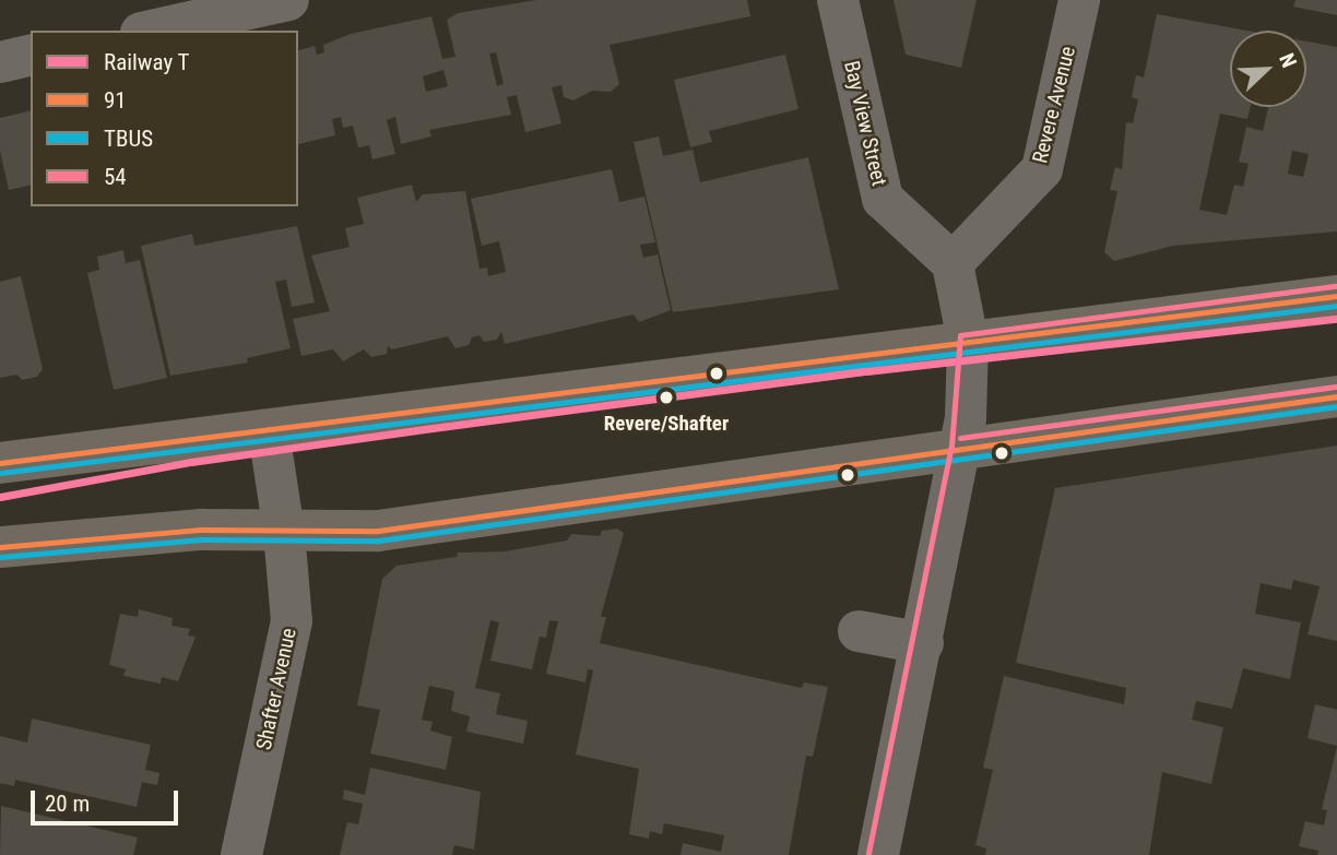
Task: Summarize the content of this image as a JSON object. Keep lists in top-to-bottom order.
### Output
{
  "streets": {
    "street": ["Revere Avenue", "Bay View Street", "Shafter Avenue"]
  },
  "crossings": [
    ["Revere Avenue", "Bay View Street"]
  ],
  "places": ["Revere/Shafter"],
  "lines": [
    "transit line 54",
    "transit line 91",
    "transit line TBUS",
    "rail line T"
  ],
  "legend": [
    "Railway T",
    "91",
    "TBUS",
    "54"
  ],
  "scale_bar": "20 m",
  "north": "top right"
}
